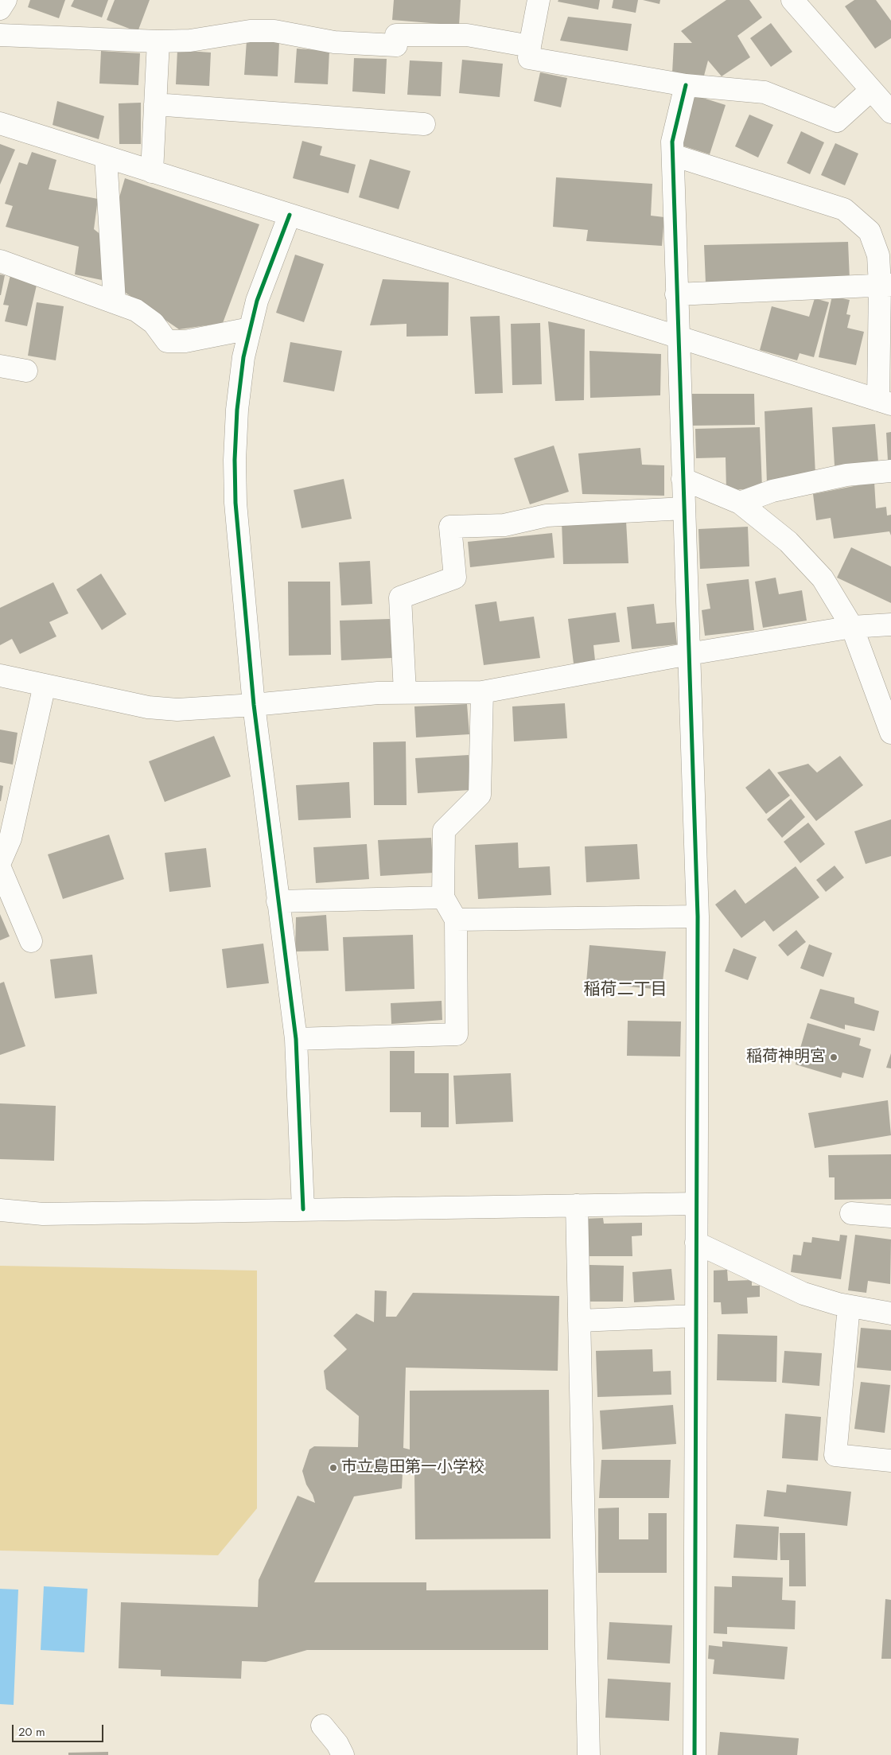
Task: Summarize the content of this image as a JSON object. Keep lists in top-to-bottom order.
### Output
{
  "districts": ["稲荷二丁目"],
  "places": ["稲荷神明宮", "市立島田第一小学校"],
  "scale_bar": "20 m"
}
